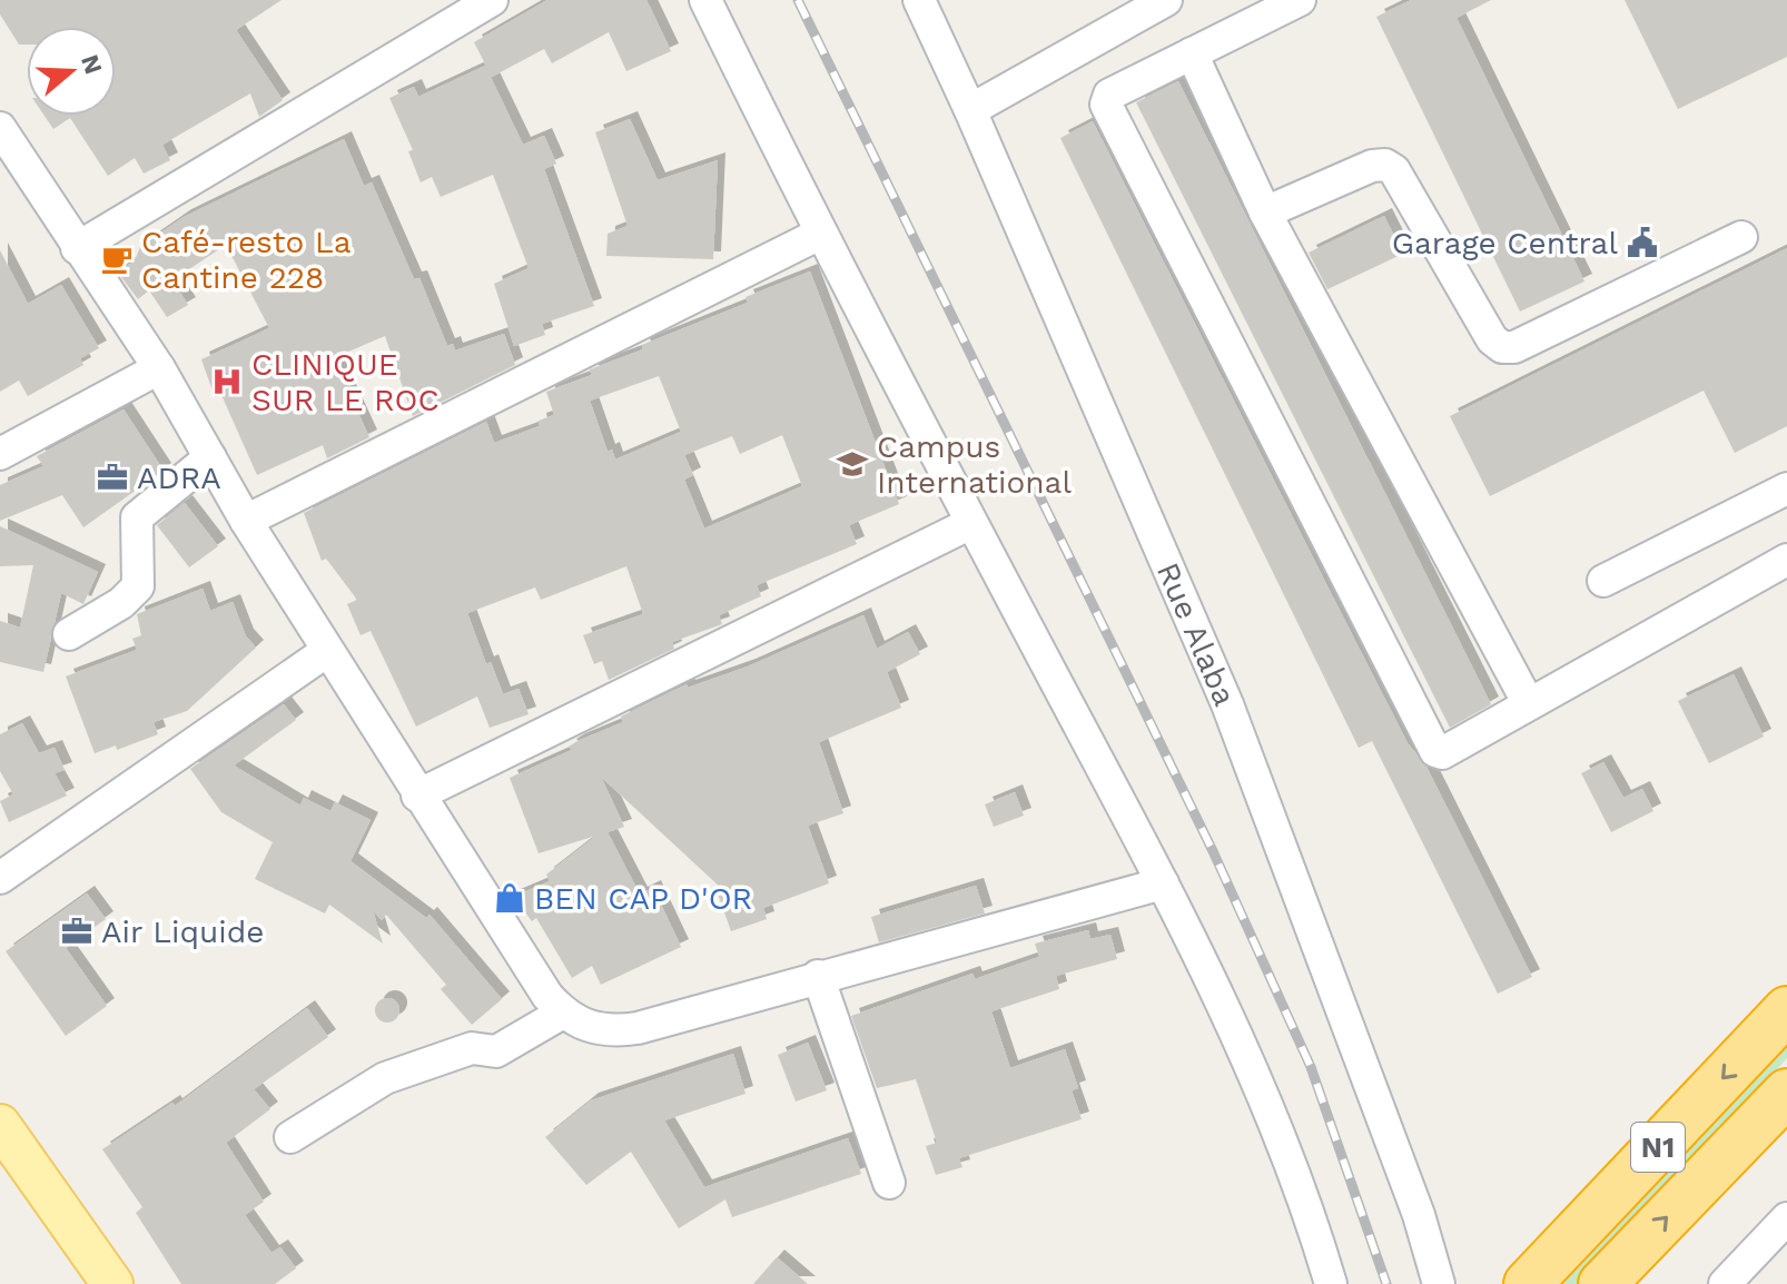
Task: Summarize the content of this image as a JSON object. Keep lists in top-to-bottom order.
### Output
{
  "streets": {
    "highway": ["N1"],
    "street": ["Rue Alaba"]
  },
  "places": {
    "public building": ["Garage Central"],
    "cafe": ["Café-resto La Cantine 228"],
    "hospital": ["CLINIQUE SUR LE ROC"],
    "school or university": ["Campus International"],
    "office": ["ADRA", "Air Liquide"],
    "shop": ["BEN CAP D'OR"]
  },
  "north": "right"
}
